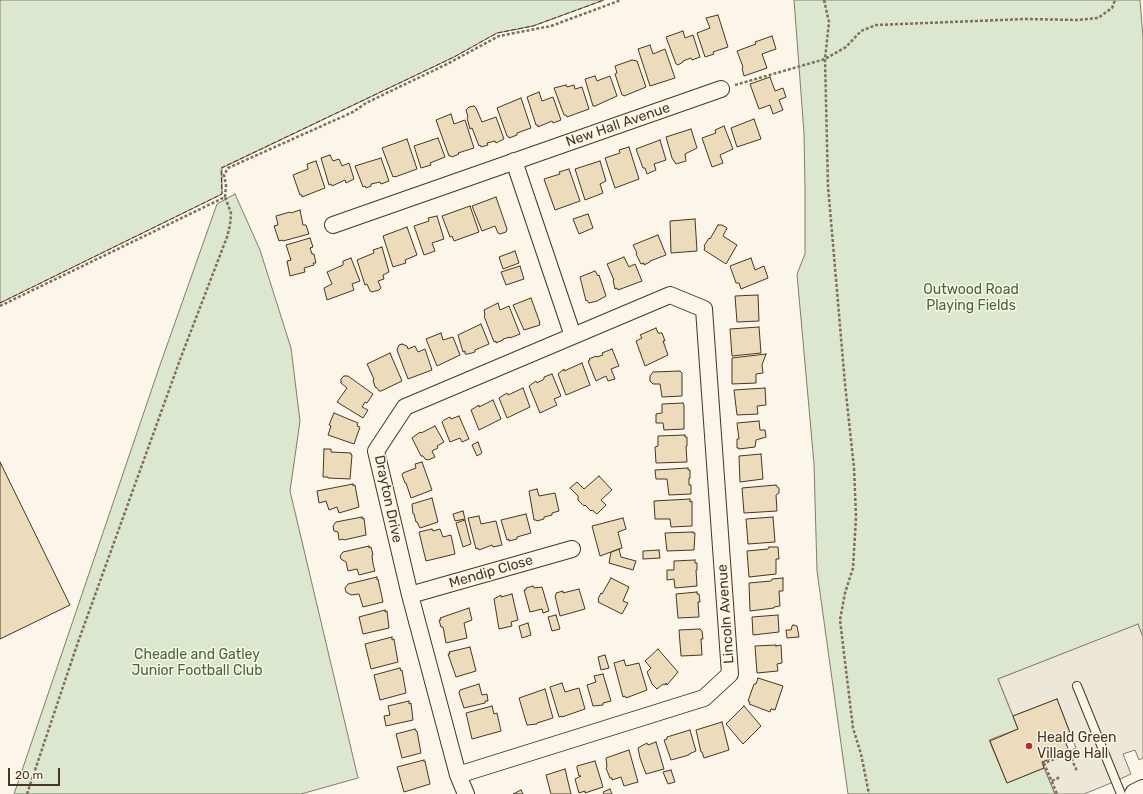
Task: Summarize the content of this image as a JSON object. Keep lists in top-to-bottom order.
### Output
{
  "streets": {
    "street": [
      "New Hall Avenue",
      "Drayton Drive",
      "Mendip Close",
      "Lincoln Avenue"
    ]
  },
  "crossings": [
    ["Drayton Drive", "Mendip Close"],
    ["Drayton Drive", "Lincoln Avenue"]
  ],
  "parks": ["Outwood Road Playing Fields", "Cheadle and Gatley Junior Football Club"],
  "places": ["Heald Green Village Hall"],
  "scale_bar": "20 m"
}
